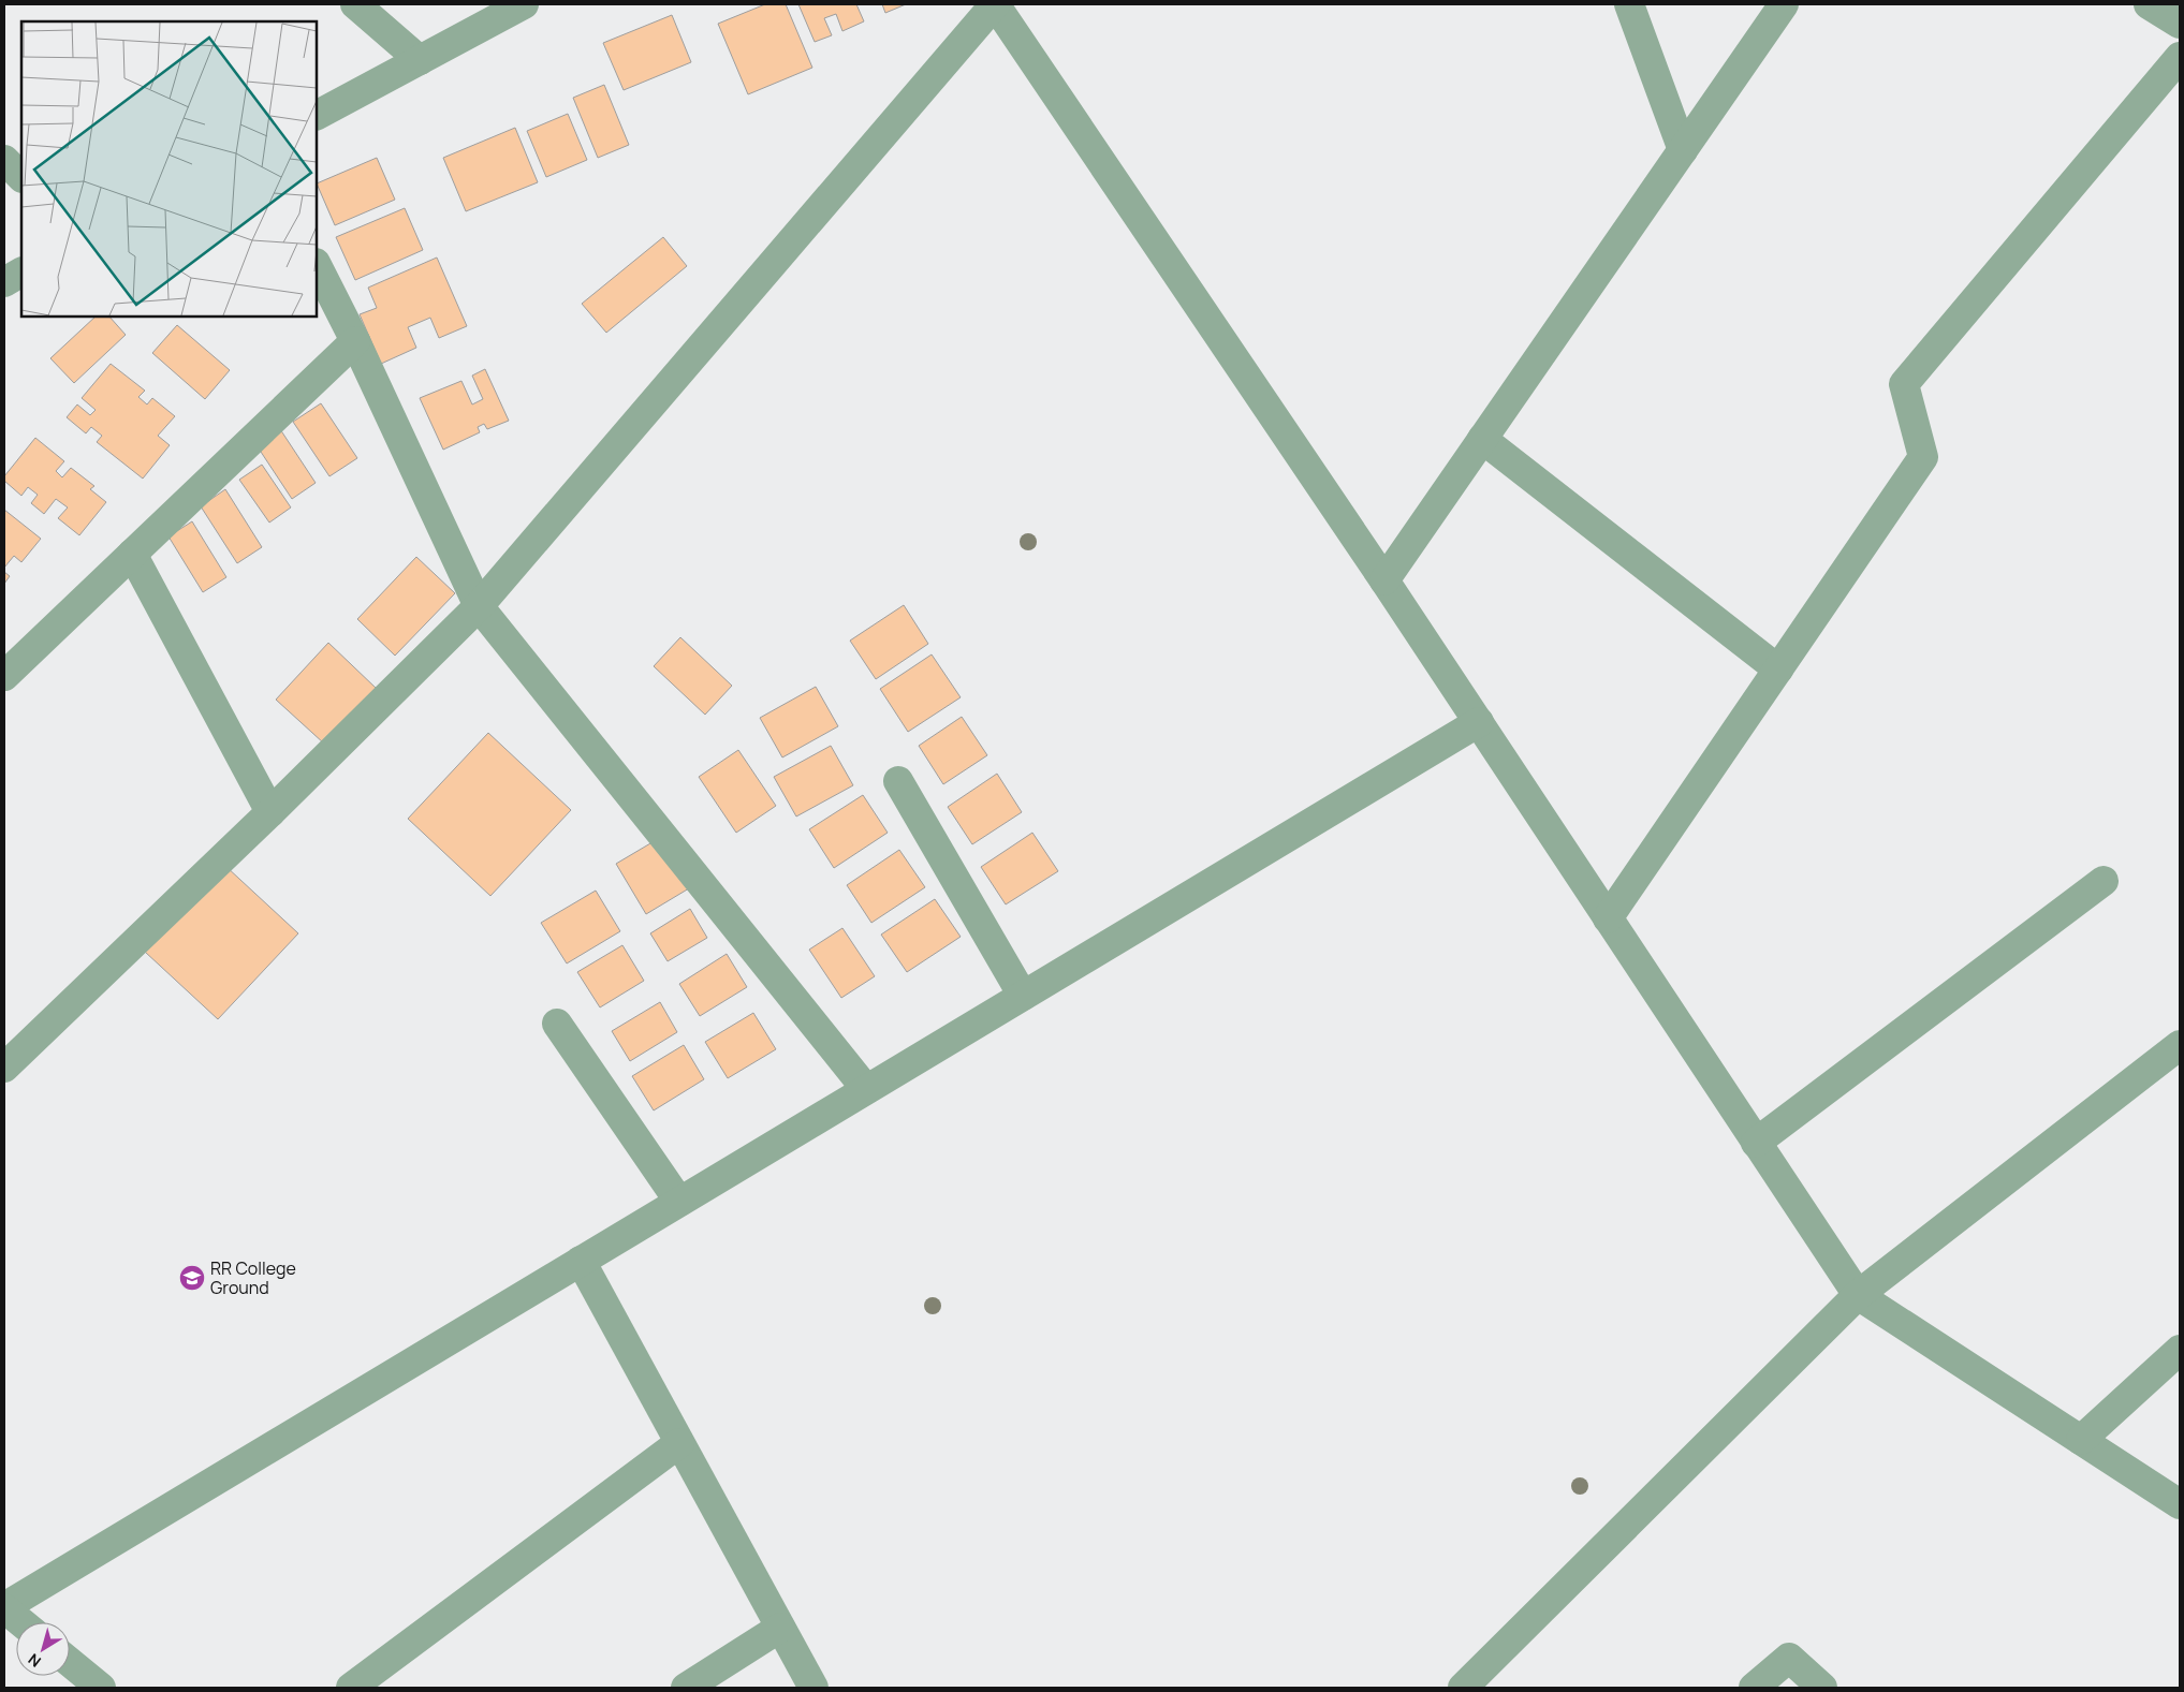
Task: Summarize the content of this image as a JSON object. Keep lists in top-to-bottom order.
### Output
{
  "places": {
    "school or university": ["RR College Ground"]
  },
  "north": "bottom left"
}
